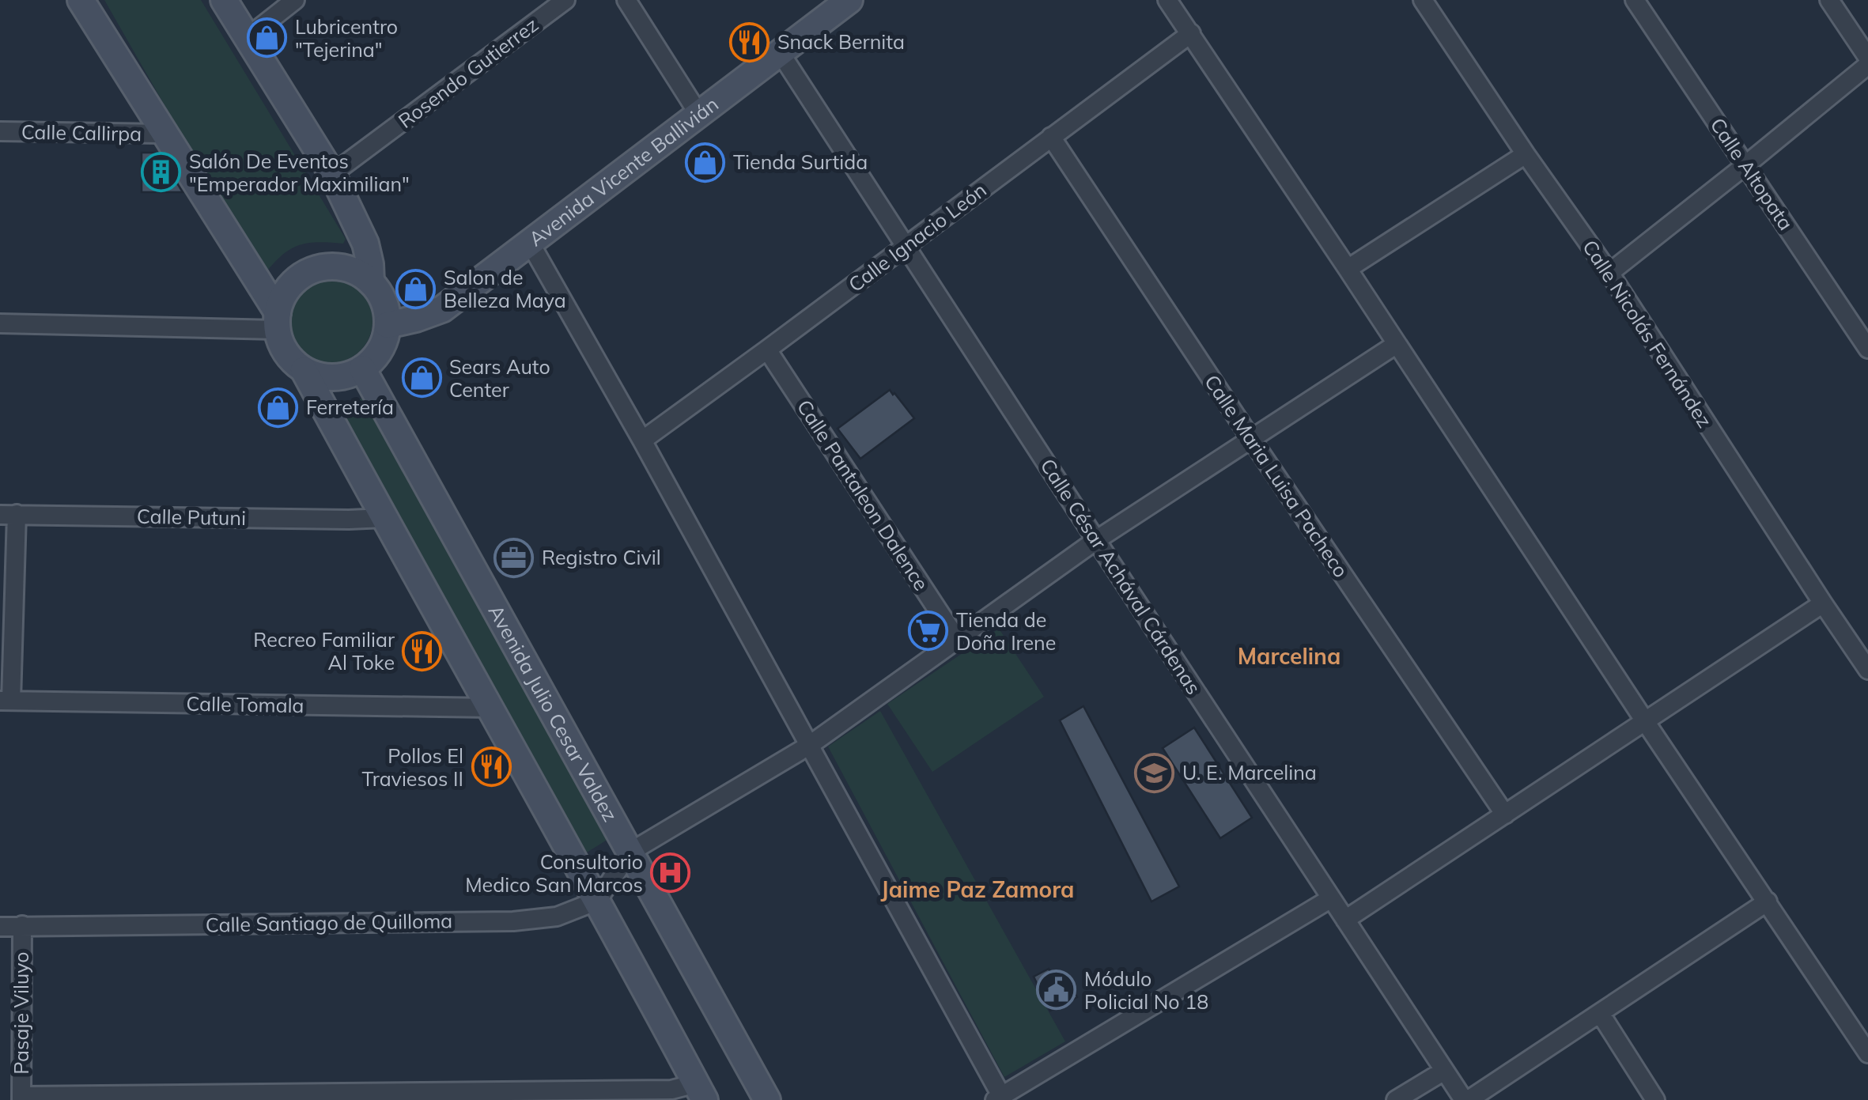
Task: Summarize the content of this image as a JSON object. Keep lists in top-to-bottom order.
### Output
{
  "streets": {
    "main road": ["Avenida Vicente Ballivián", "Avenida Julio Cesar Valdez"],
    "street": [
      "Rosendo Gutierrez",
      "Calle Callirpa",
      "Calle Altopata",
      "Calle Ignacio León",
      "Calle Nicolás Fernández",
      "Calle Maria Luisa Pacheco",
      "Calle Pantaleon Dalence",
      "Calle Putuni",
      "Calle César Achával Cárdenas",
      "Calle Tomala",
      "Calle Santiago de Quilloma",
      "Pasaje Viluyo"
    ]
  },
  "crossings": [
    ["Avenida Vicente Ballivián", "Calle César Achával Cárdenas"],
    ["Avenida Vicente Ballivián", "Avenida Julio Cesar Valdez"],
    ["Calle Ignacio León", "Calle Maria Luisa Pacheco"],
    ["Calle Ignacio León", "Calle Pantaleon Dalence"],
    ["Calle Ignacio León", "Calle César Achával Cárdenas"],
    ["Calle Santiago de Quilloma", "Pasaje Viluyo"]
  ],
  "districts": ["Marcelina", "Jaime Paz Zamora"],
  "places": {
    "shop": [
      "Lubricentro \"Tejerina\"",
      "Tienda Surtida",
      "Salon de Belleza Maya",
      "Sears Auto Center",
      "Ferretería"
    ],
    "restaurant": ["Snack Bernita", "Recreo Familiar Al Toke", "Pollos El Traviesos II"],
    "building": ["Salón De Eventos \"Emperador Maximilian\""],
    "office": ["Registro Civil"],
    "supermarket": ["Tienda de Doña Irene"],
    "school or university": ["U. E. Marcelina"],
    "hospital": ["Consultorio Medico San Marcos"],
    "public building": ["Módulo Policial No 18"]
  }
}
